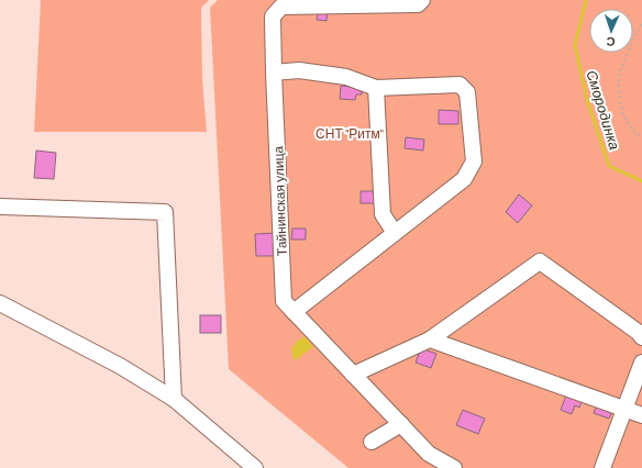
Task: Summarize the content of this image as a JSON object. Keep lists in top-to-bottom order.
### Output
{
  "streets": {
    "street": ["Тайнинская улица"]
  },
  "water": ["Смородинка"],
  "parks": ["СНТ \"Ритм\""],
  "north": "bottom"
}
